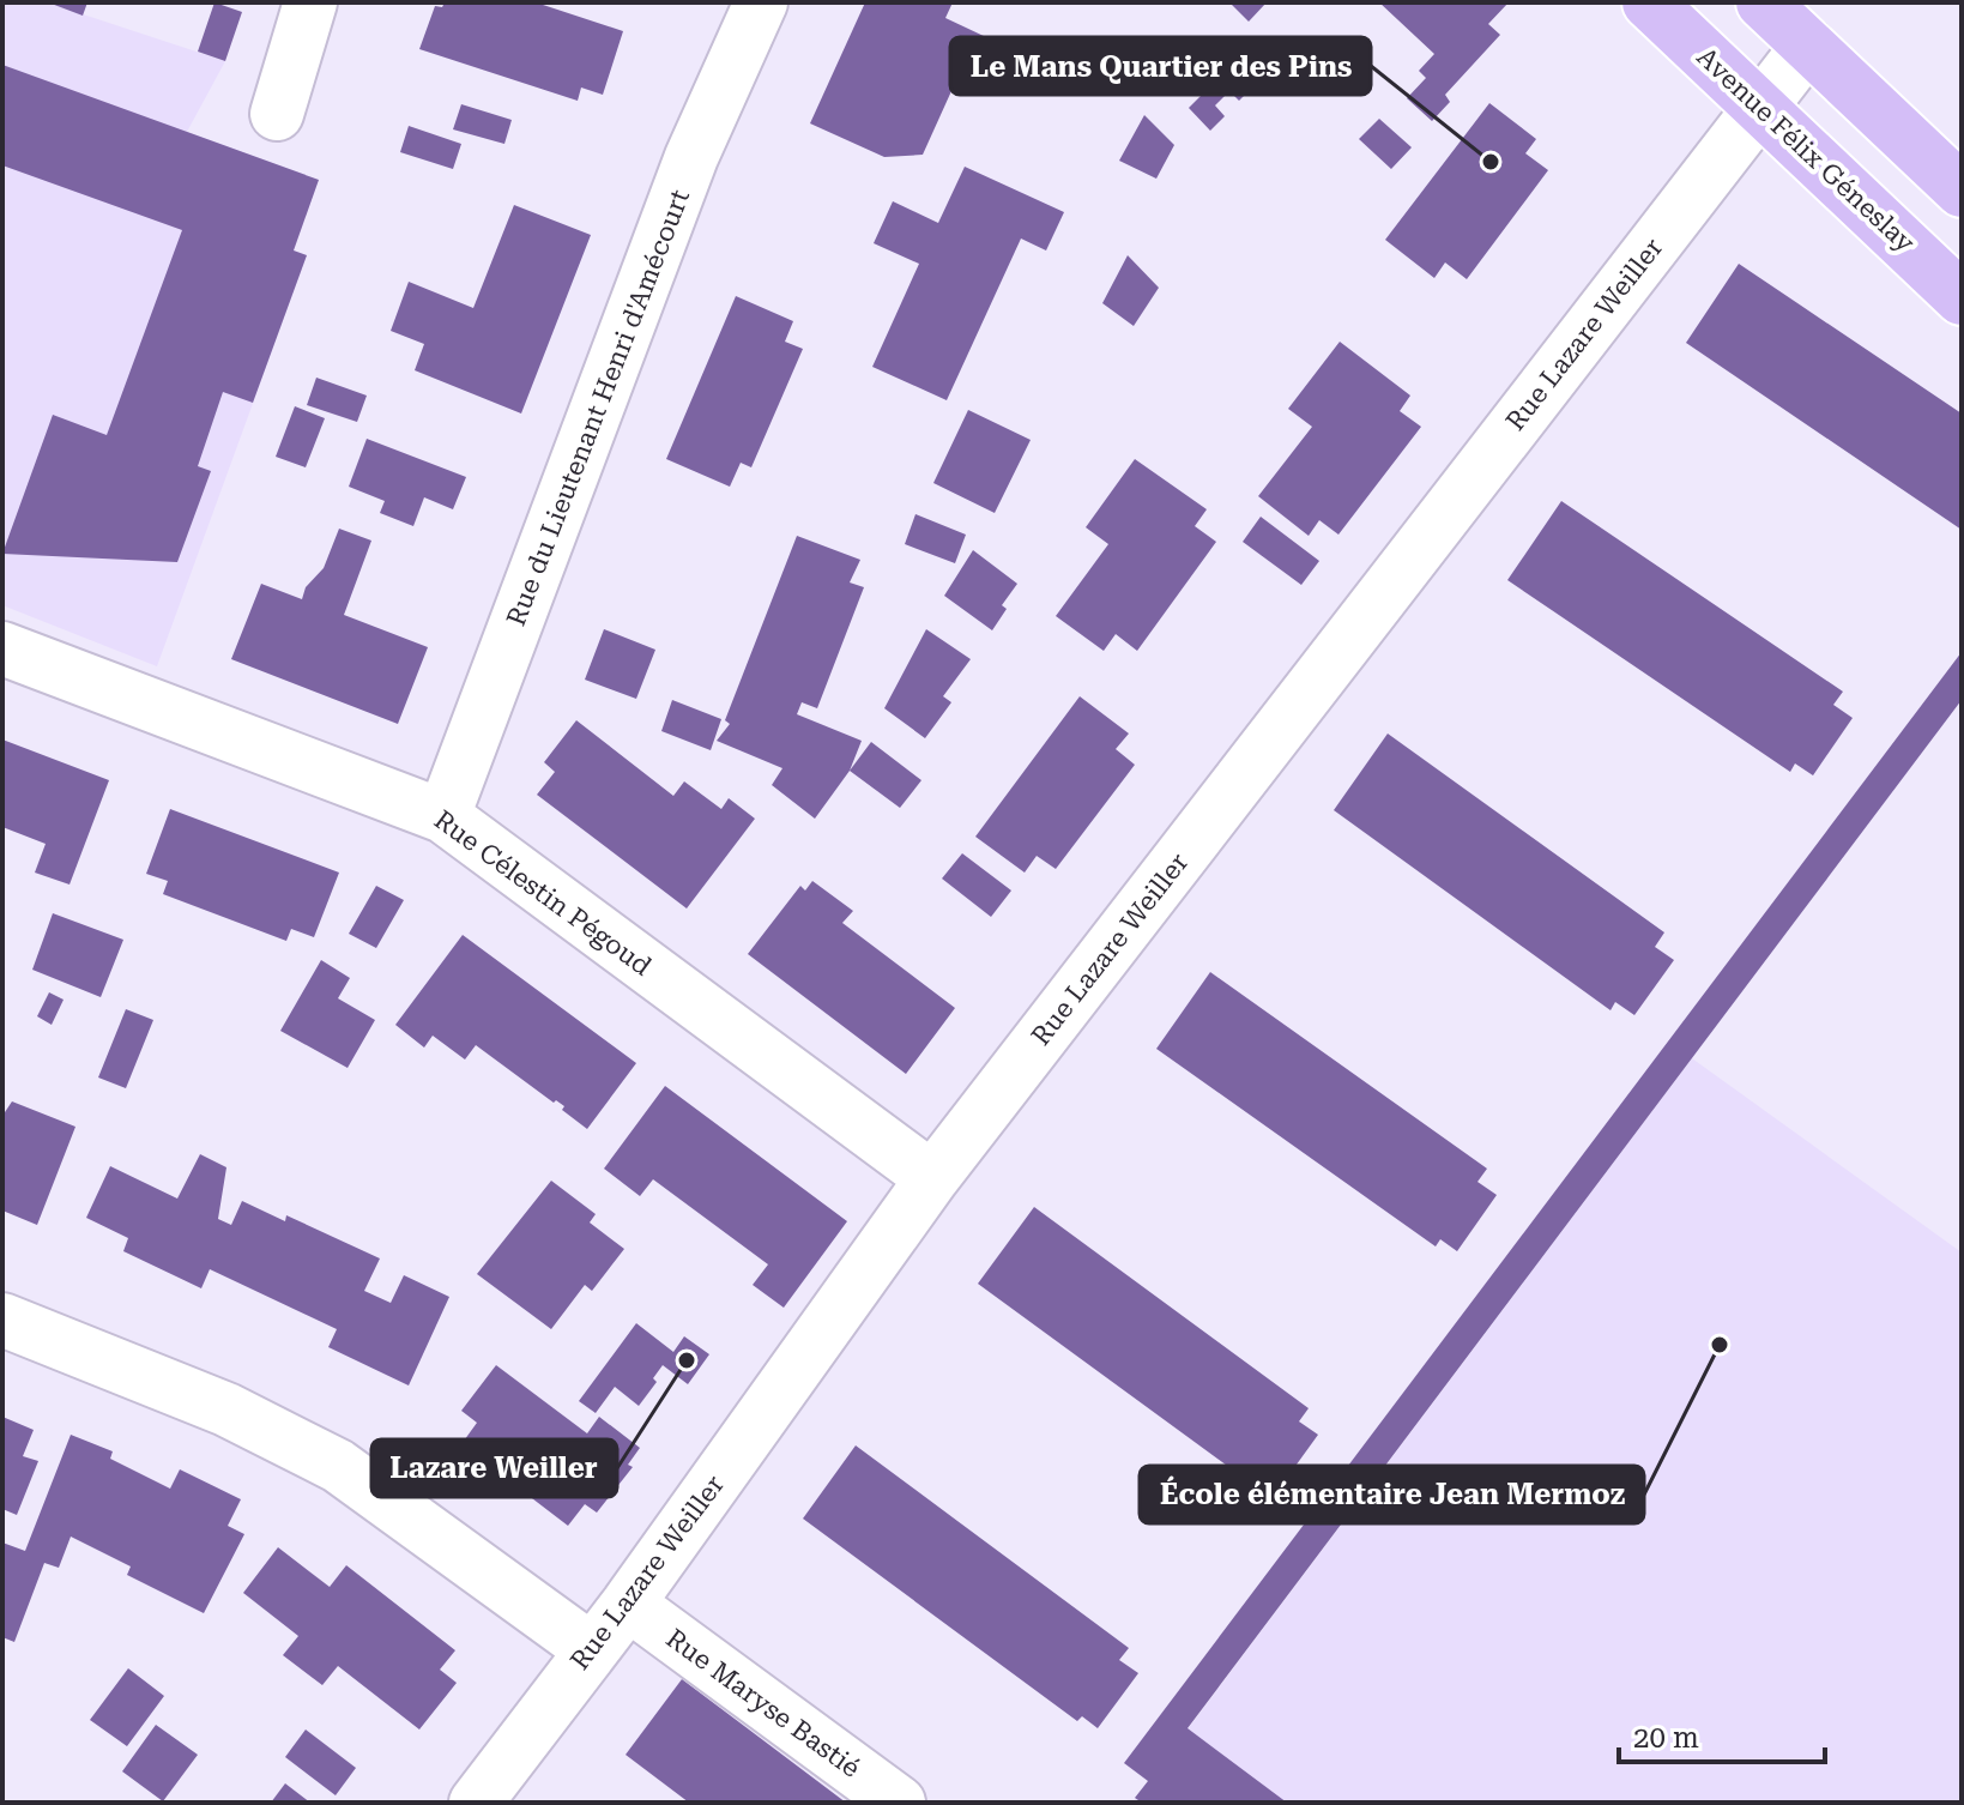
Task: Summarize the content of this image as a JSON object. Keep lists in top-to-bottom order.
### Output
{
  "streets": {
    "main road": ["Avenue Félix Géneslay"],
    "street": [
      "Rue Lazare Weiller",
      "Rue du Lieutenant Henri d'Amécourt",
      "Rue Célestin Pégoud",
      "Rue Maryse Bastié"
    ]
  },
  "crossings": [
    ["Avenue Félix Géneslay", "Rue Lazare Weiller"],
    ["Rue Lazare Weiller", "Rue Célestin Pégoud"],
    ["Rue Lazare Weiller", "Rue Maryse Bastié"],
    ["Rue du Lieutenant Henri d'Amécourt", "Rue Célestin Pégoud"]
  ],
  "places": ["Le Mans Quartier des Pins", "École élémentaire Jean Mermoz", "Lazare Weiller"],
  "scale_bar": "20 m"
}
